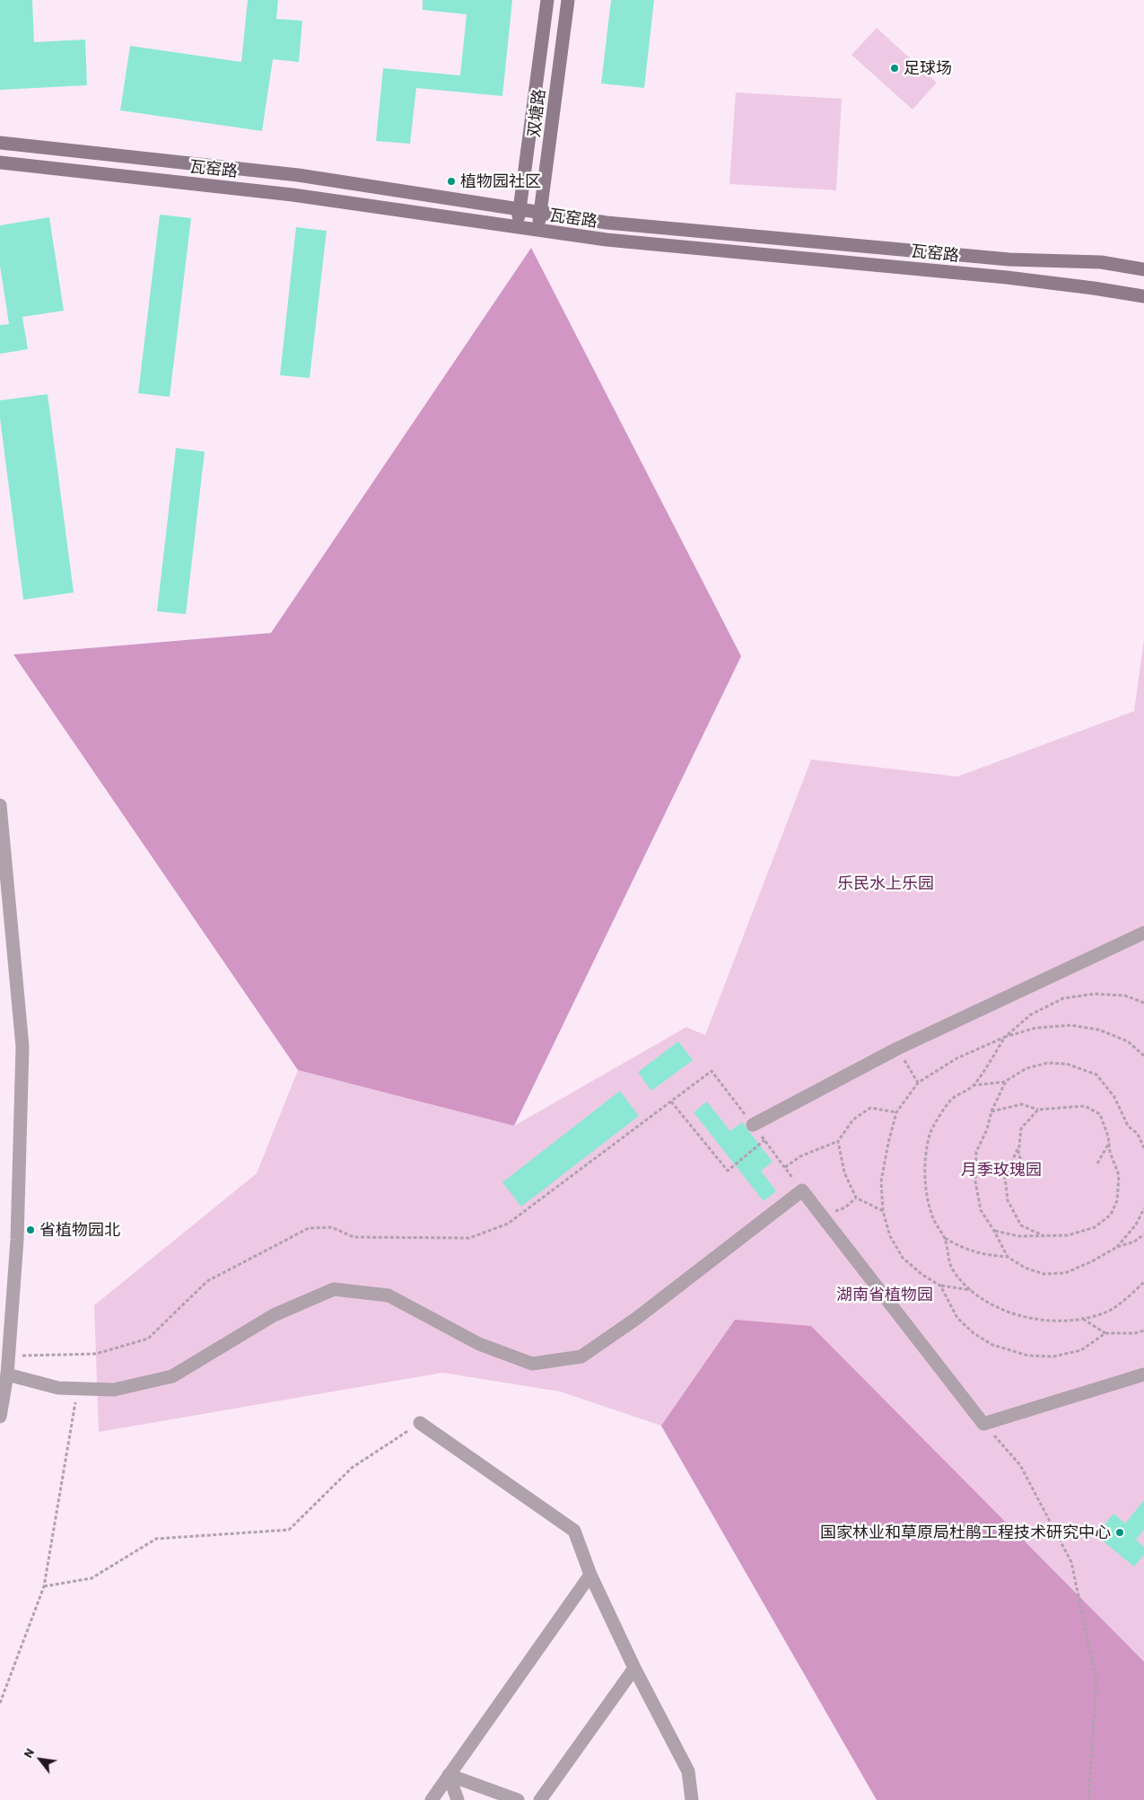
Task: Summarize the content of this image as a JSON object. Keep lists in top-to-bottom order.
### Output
{
  "streets": {
    "main road": ["双塘路", "瓦窑路"]
  },
  "crossings": [
    ["双塘路", "瓦窑路"]
  ],
  "parks": ["乐民水上乐园", "月季玫瑰园", "湖南省植物园"],
  "places": [
    "足球场",
    "植物园社区",
    "省植物园北",
    "国家林业和草原局杜鹃工程技术研究中心"
  ],
  "north": "top left"
}
